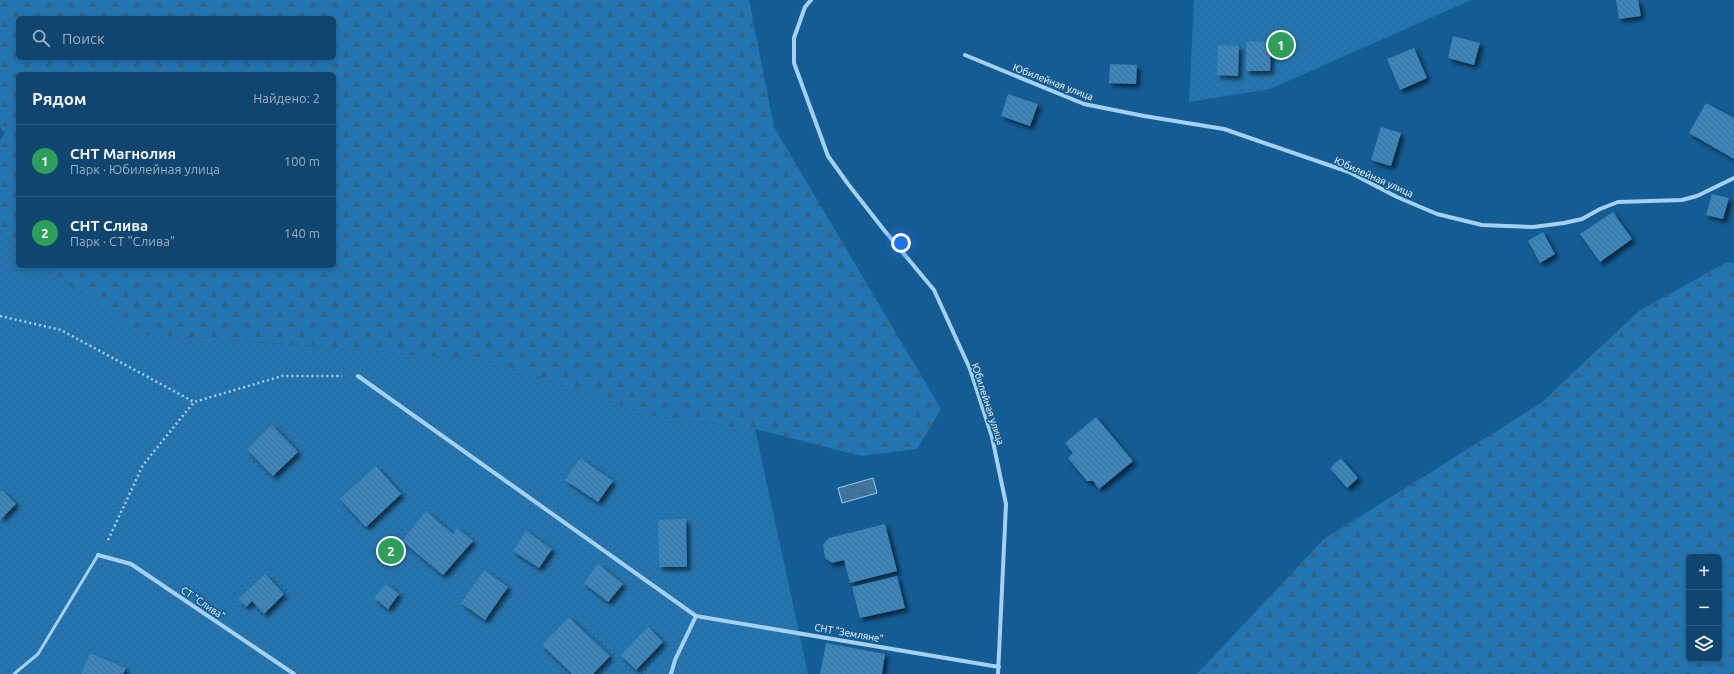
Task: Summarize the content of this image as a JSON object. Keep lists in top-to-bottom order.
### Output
{
  "streets": {
    "street": ["Юбилейная улица", "СТ \"Слива\"", "СНТ \"Земляне\""]
  },
  "crossings": [
    ["Юбилейная улица", "СНТ \"Земляне\""]
  ],
  "page": {
    "search": "Поиск",
    "pins": ["1", "2"],
    "heading": ["Рядом", "Найдено: 2"],
    "list": [
      {
        "mark": "1",
        "name": "СНТ Магнолия",
        "note": "Парк · Юбилейная улица",
        "value": "100 m"
      },
      {
        "mark": "2",
        "name": "СНТ Слива",
        "note": "Парк · СТ \"Слива\"",
        "value": "140 m"
      }
    ],
    "map_buttons": ["+", "−"]
  }
}
